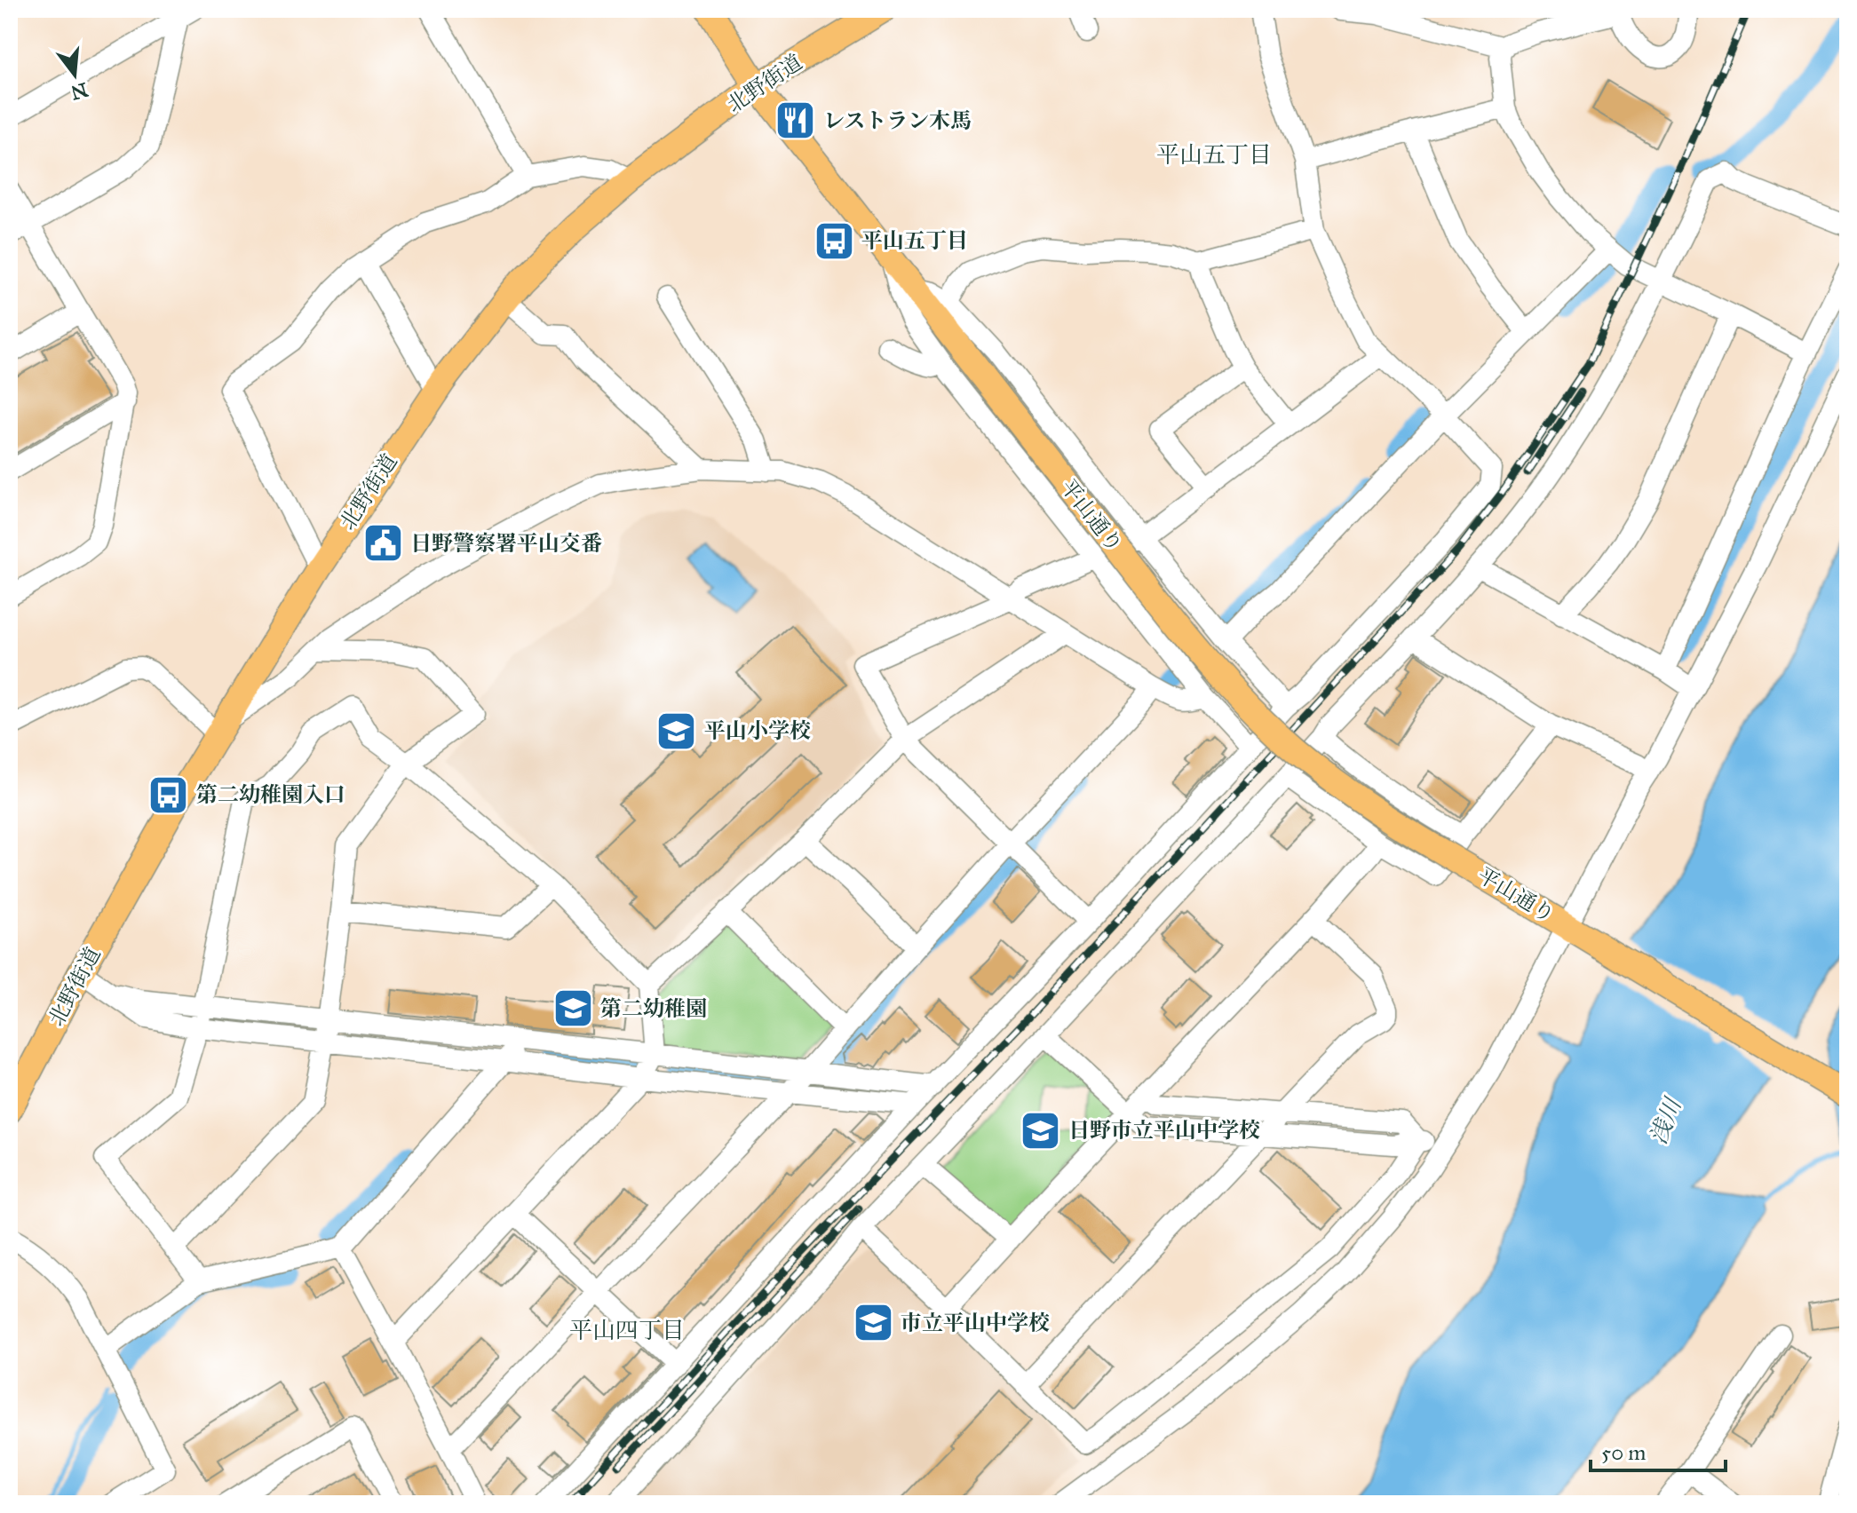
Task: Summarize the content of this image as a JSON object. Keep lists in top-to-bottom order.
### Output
{
  "streets": {
    "main road": ["北野街道", "平山通り"]
  },
  "crossings": [
    ["北野街道", "平山通り"]
  ],
  "districts": ["平山五丁目", "平山四丁目"],
  "water": ["浅川"],
  "places": {
    "restaurant": ["レストラン木馬"],
    "bus stop": ["平山五丁目", "第二幼稚園入口"],
    "public building": ["日野警察署平山交番"],
    "school or university": [
      "平山小学校",
      "第二幼稚園",
      "日野市立平山中学校",
      "市立平山中学校"
    ]
  },
  "scale_bar": "50 m",
  "north": "bottom"
}
